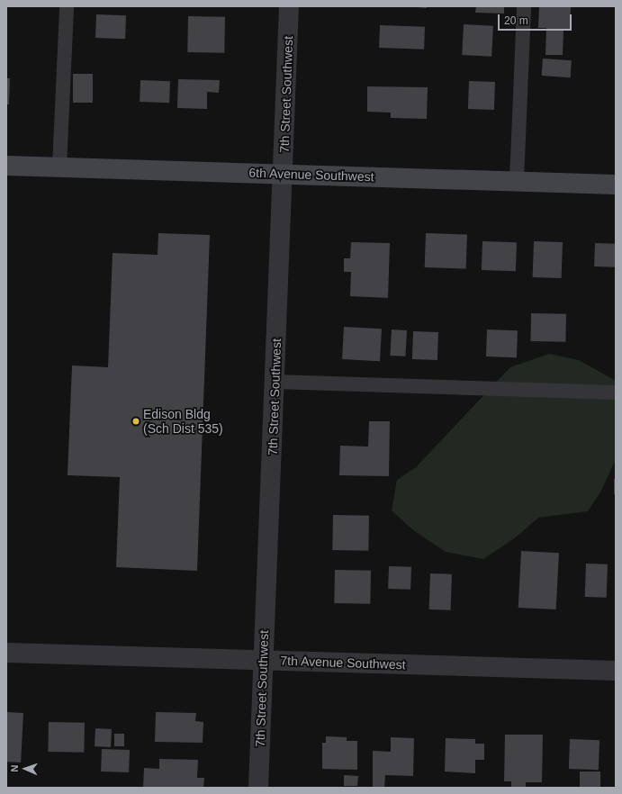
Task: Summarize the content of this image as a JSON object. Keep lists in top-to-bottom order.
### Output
{
  "streets": {
    "street": ["7th Street Southwest", "6th Avenue Southwest", "7th Avenue Southwest"]
  },
  "crossings": [
    ["7th Street Southwest", "6th Avenue Southwest"],
    ["7th Street Southwest", "7th Avenue Southwest"]
  ],
  "places": ["Edison Bldg (Sch Dist 535)"],
  "scale_bar": "20 m",
  "north": "left"
}
